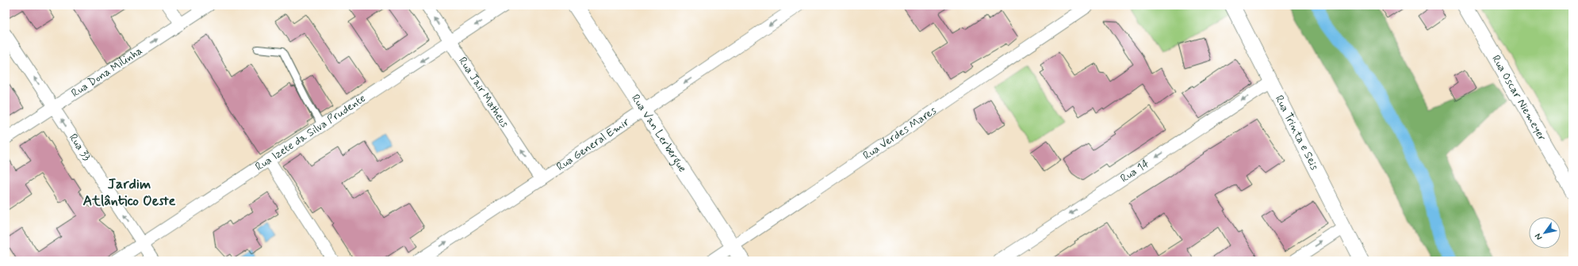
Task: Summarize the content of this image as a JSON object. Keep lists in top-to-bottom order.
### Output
{
  "streets": {
    "street": [
      "Rua Dona Milinha",
      "Rua Jair Matheus",
      "Rua Oscar Niemeyer",
      "Rua Izete da Silva Prudente",
      "Rua Van Lerbergue",
      "Rua Verdes Mares",
      "Rua Trinta e Seis",
      "Rua General Emir",
      "Rua 33",
      "Rua 14"
    ]
  },
  "crossings": [
    ["Rua Dona Milinha", "Rua 33"],
    ["Rua Jair Matheus", "Rua Izete da Silva Prudente"],
    ["Rua Jair Matheus", "Rua General Emir"],
    ["Rua Izete da Silva Prudente", "Rua 33"],
    ["Rua Van Lerbergue", "Rua Verdes Mares"],
    ["Rua Van Lerbergue", "Rua General Emir"],
    ["Rua Trinta e Seis", "Rua 14"]
  ],
  "one_way": [
    "Rua Dona Milinha",
    "Rua Jair Matheus",
    "Rua Izete da Silva Prudente",
    "Rua 33",
    "Rua 14"
  ],
  "districts": ["Jardim Atlântico Oeste"],
  "north": "bottom left"
}
